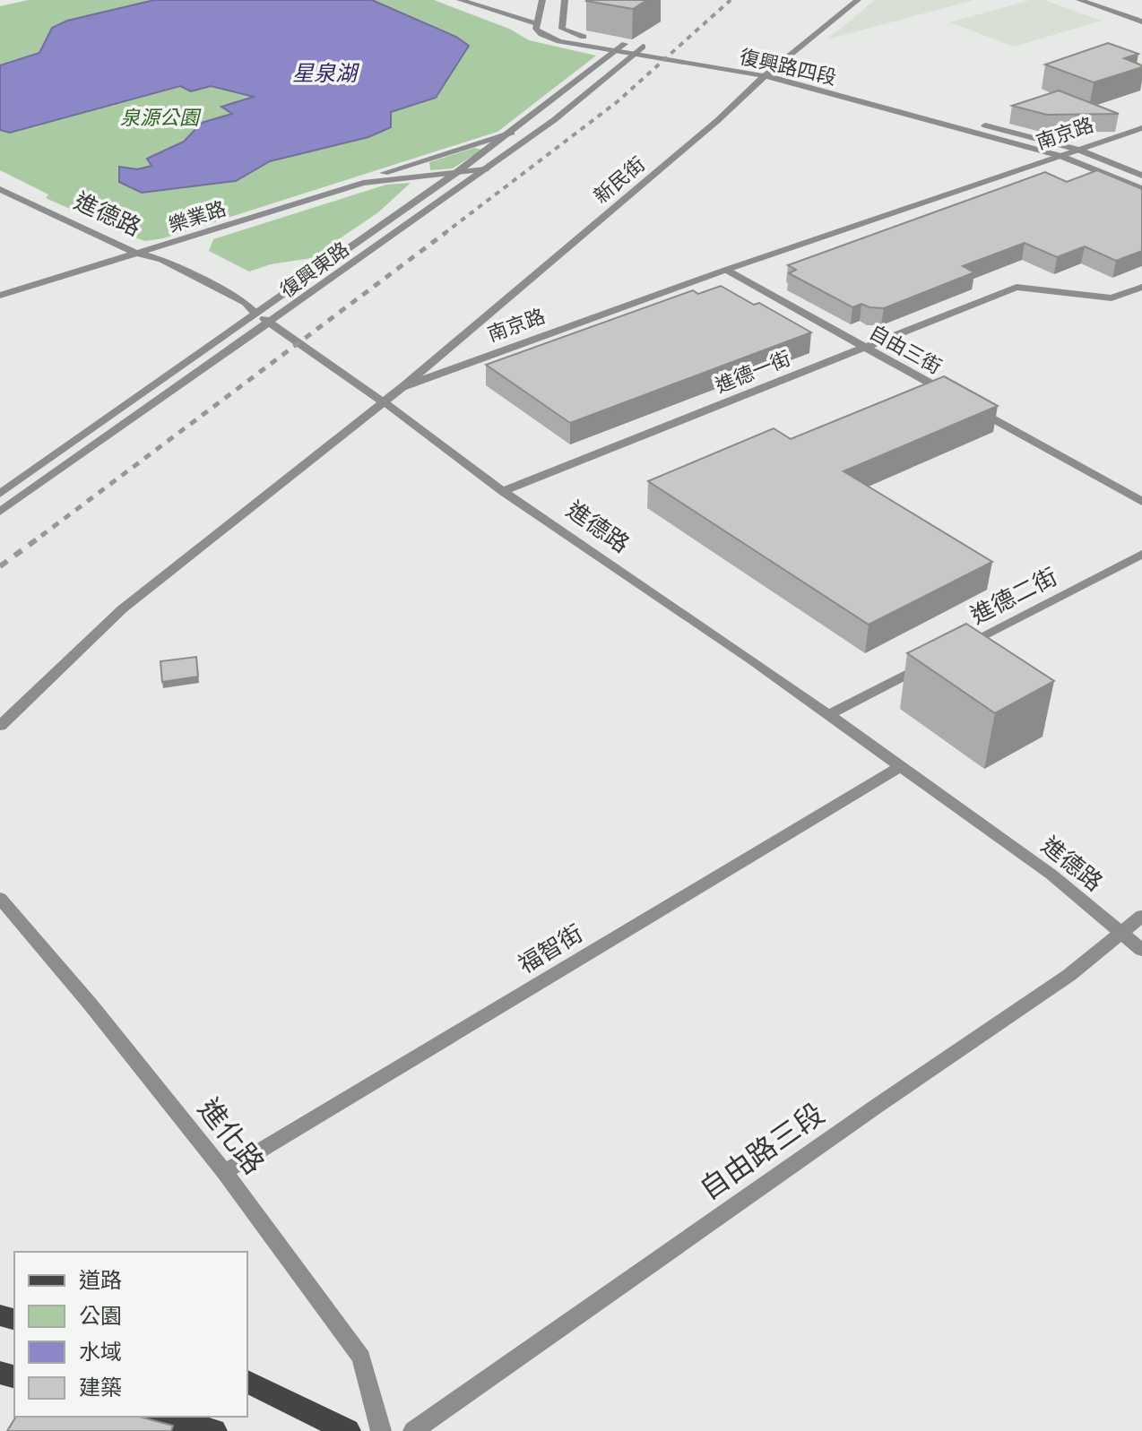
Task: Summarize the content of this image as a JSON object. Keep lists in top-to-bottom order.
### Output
{
  "streets": {
    "street": [
      "復興路四段",
      "南京路",
      "新民街",
      "進德路",
      "樂業路",
      "復興東路",
      "自由三街",
      "進德一街",
      "進德二街",
      "福智街",
      "進化路",
      "自由路三段"
    ]
  },
  "crossings": [
    ["復興路四段", "南京路"],
    ["復興路四段", "新民街"],
    ["復興路四段", "復興東路"],
    ["南京路", "新民街"],
    ["南京路", "進德路"],
    ["南京路", "自由三街"],
    ["進德路", "樂業路"],
    ["進德路", "復興東路"],
    ["進德路", "進德一街"],
    ["進德路", "福智街"],
    ["進德路", "自由路三段"],
    ["樂業路", "復興東路"],
    ["自由三街", "進德一街"],
    ["福智街", "進化路"]
  ],
  "water": ["星泉湖"],
  "parks": ["泉源公園"],
  "legend": [
    "道路",
    "公園",
    "水域",
    "建築"
  ]
}
